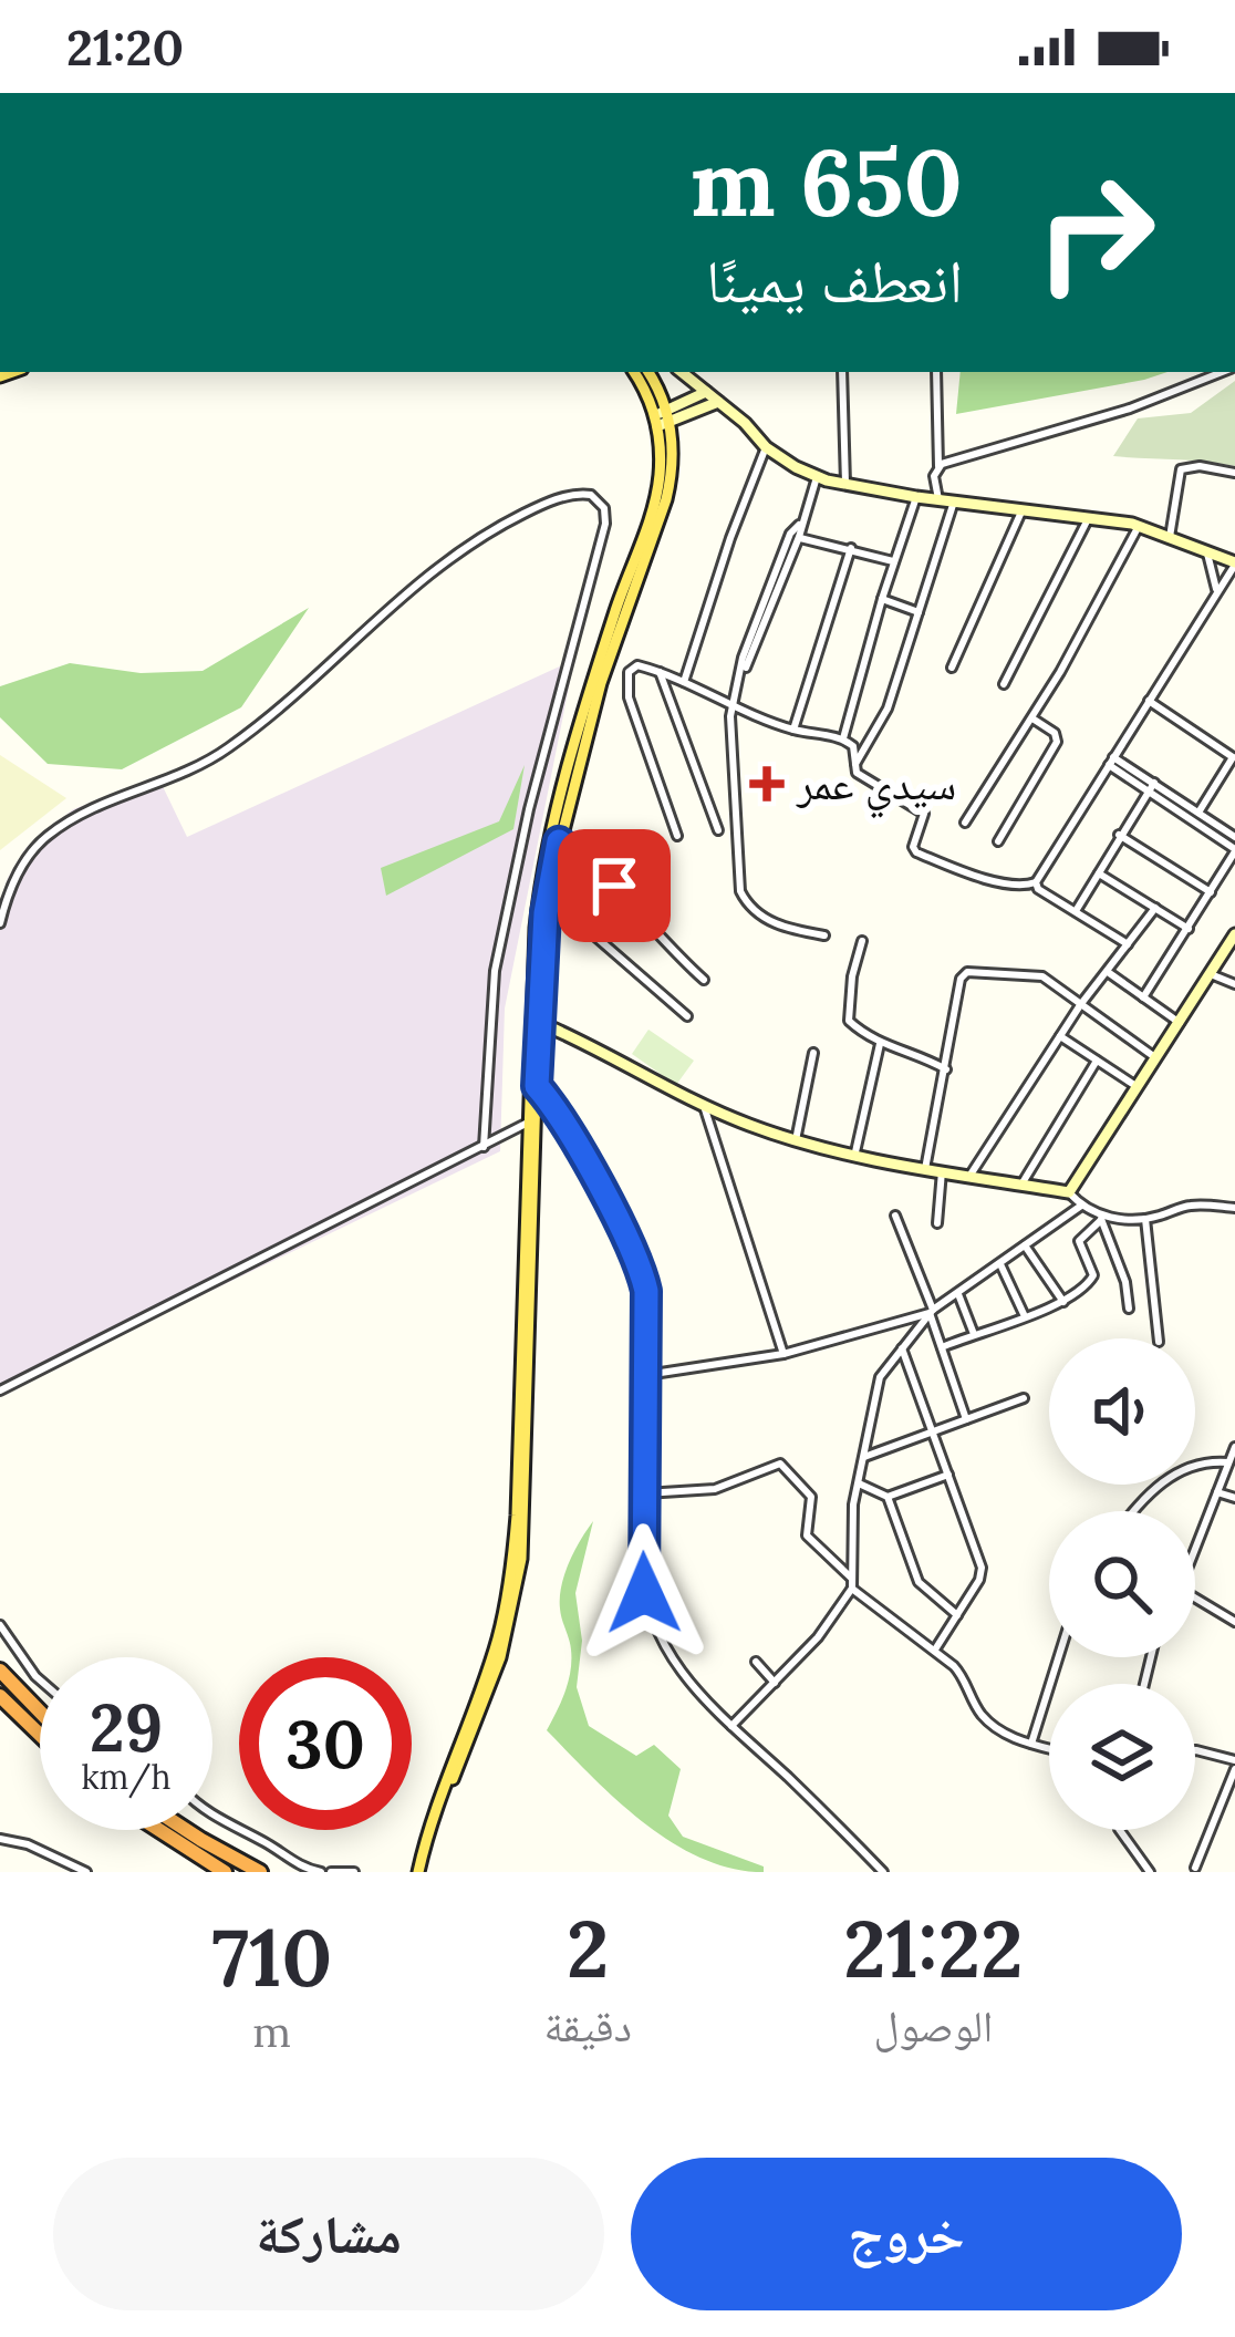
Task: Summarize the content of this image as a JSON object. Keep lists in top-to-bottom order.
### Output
{
  "places": {
    "health": ["سيدي عمر"]
  },
  "page": {
    "status": "21:20",
    "turn": ["650 m", "انعطف يمينًا"],
    "speed": "29 km/h",
    "limit": "30",
    "eta": [
      "21:22",
      "الوصول",
      "2",
      "دقيقة",
      "710",
      "m"
    ],
    "buttons": ["خروج", "مشاركة"]
  }
}
